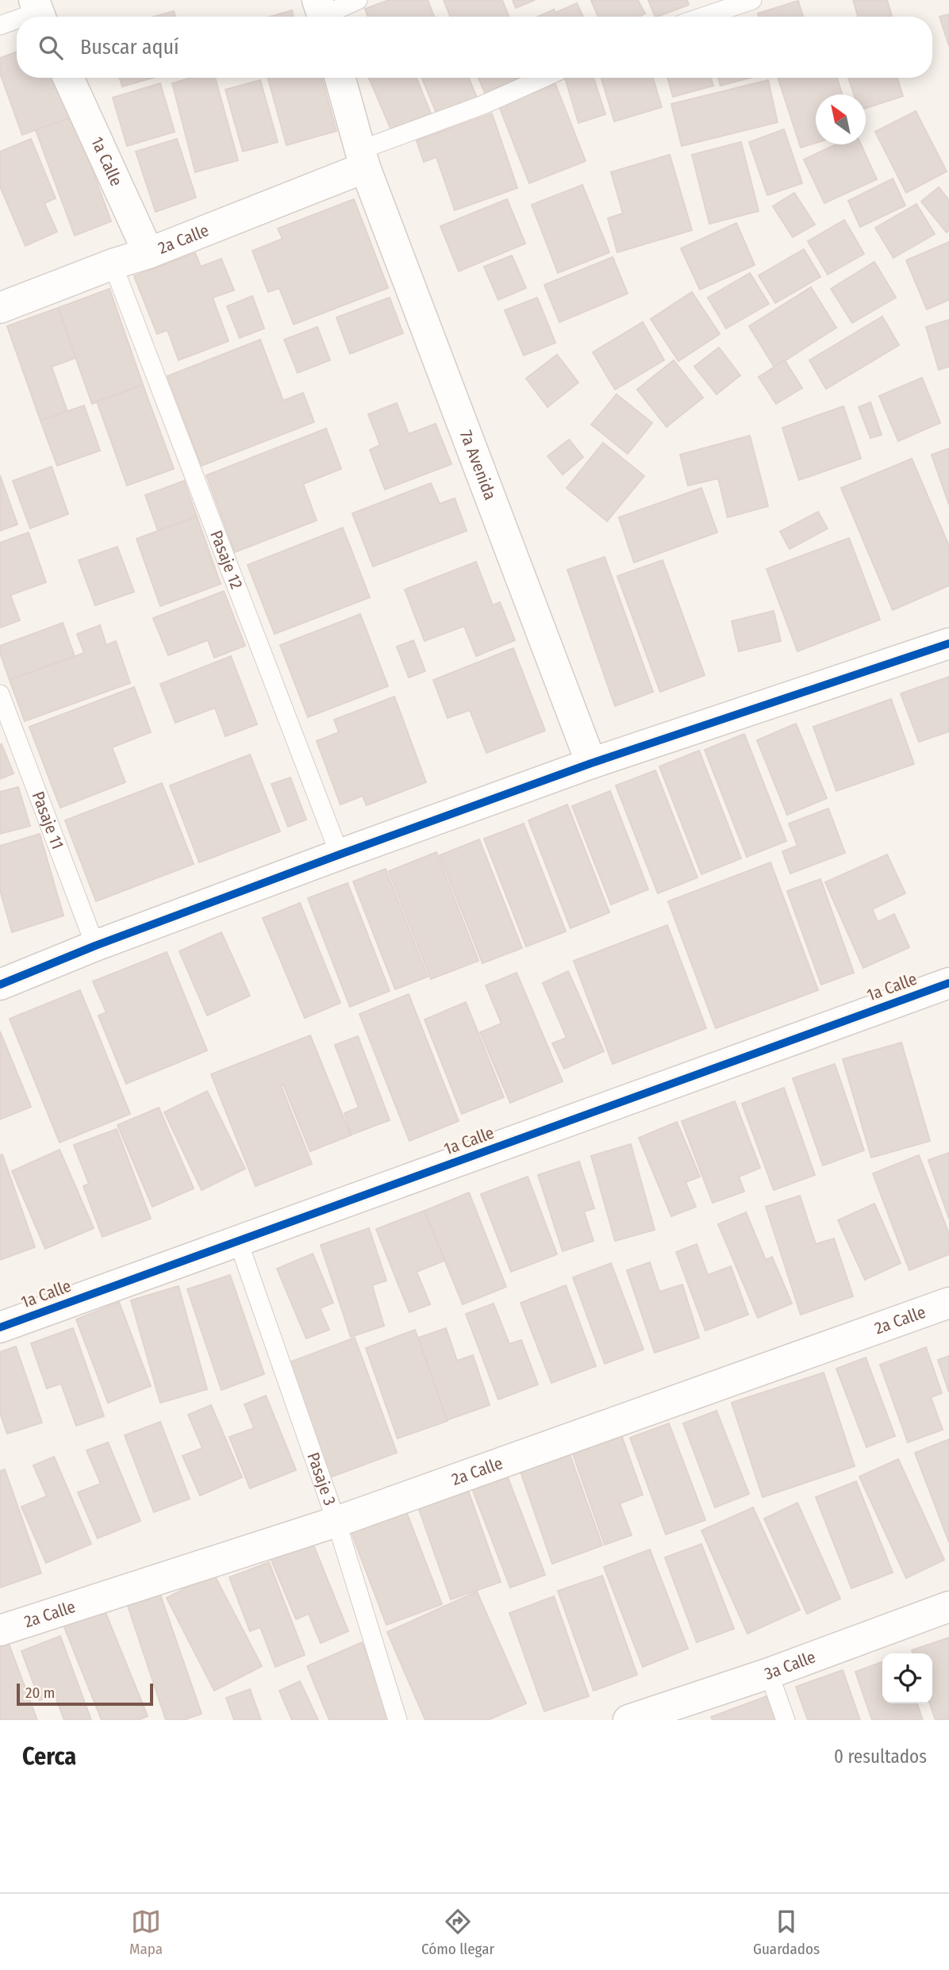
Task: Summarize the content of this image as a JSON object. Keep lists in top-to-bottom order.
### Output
{
  "streets": {
    "street": [
      "1a Calle",
      "2a Calle",
      "7a Avenida",
      "3a Calle"
    ],
    "lane": ["Pasaje 12", "Pasaje 11", "Pasaje 3"]
  },
  "crossings": [
    ["1a Calle", "2a Calle"],
    ["1a Calle", "Pasaje 3"],
    ["2a Calle", "7a Avenida"],
    ["2a Calle", "Pasaje 12"],
    ["2a Calle", "Pasaje 3"]
  ],
  "scale_bar": "20 m",
  "north": "top left",
  "page": {
    "search": "Buscar aquí",
    "scale": "20 m",
    "heading": ["Cerca", "0 resultados"],
    "nav": ["Mapa", "Cómo llegar", "Guardados"]
  }
}
